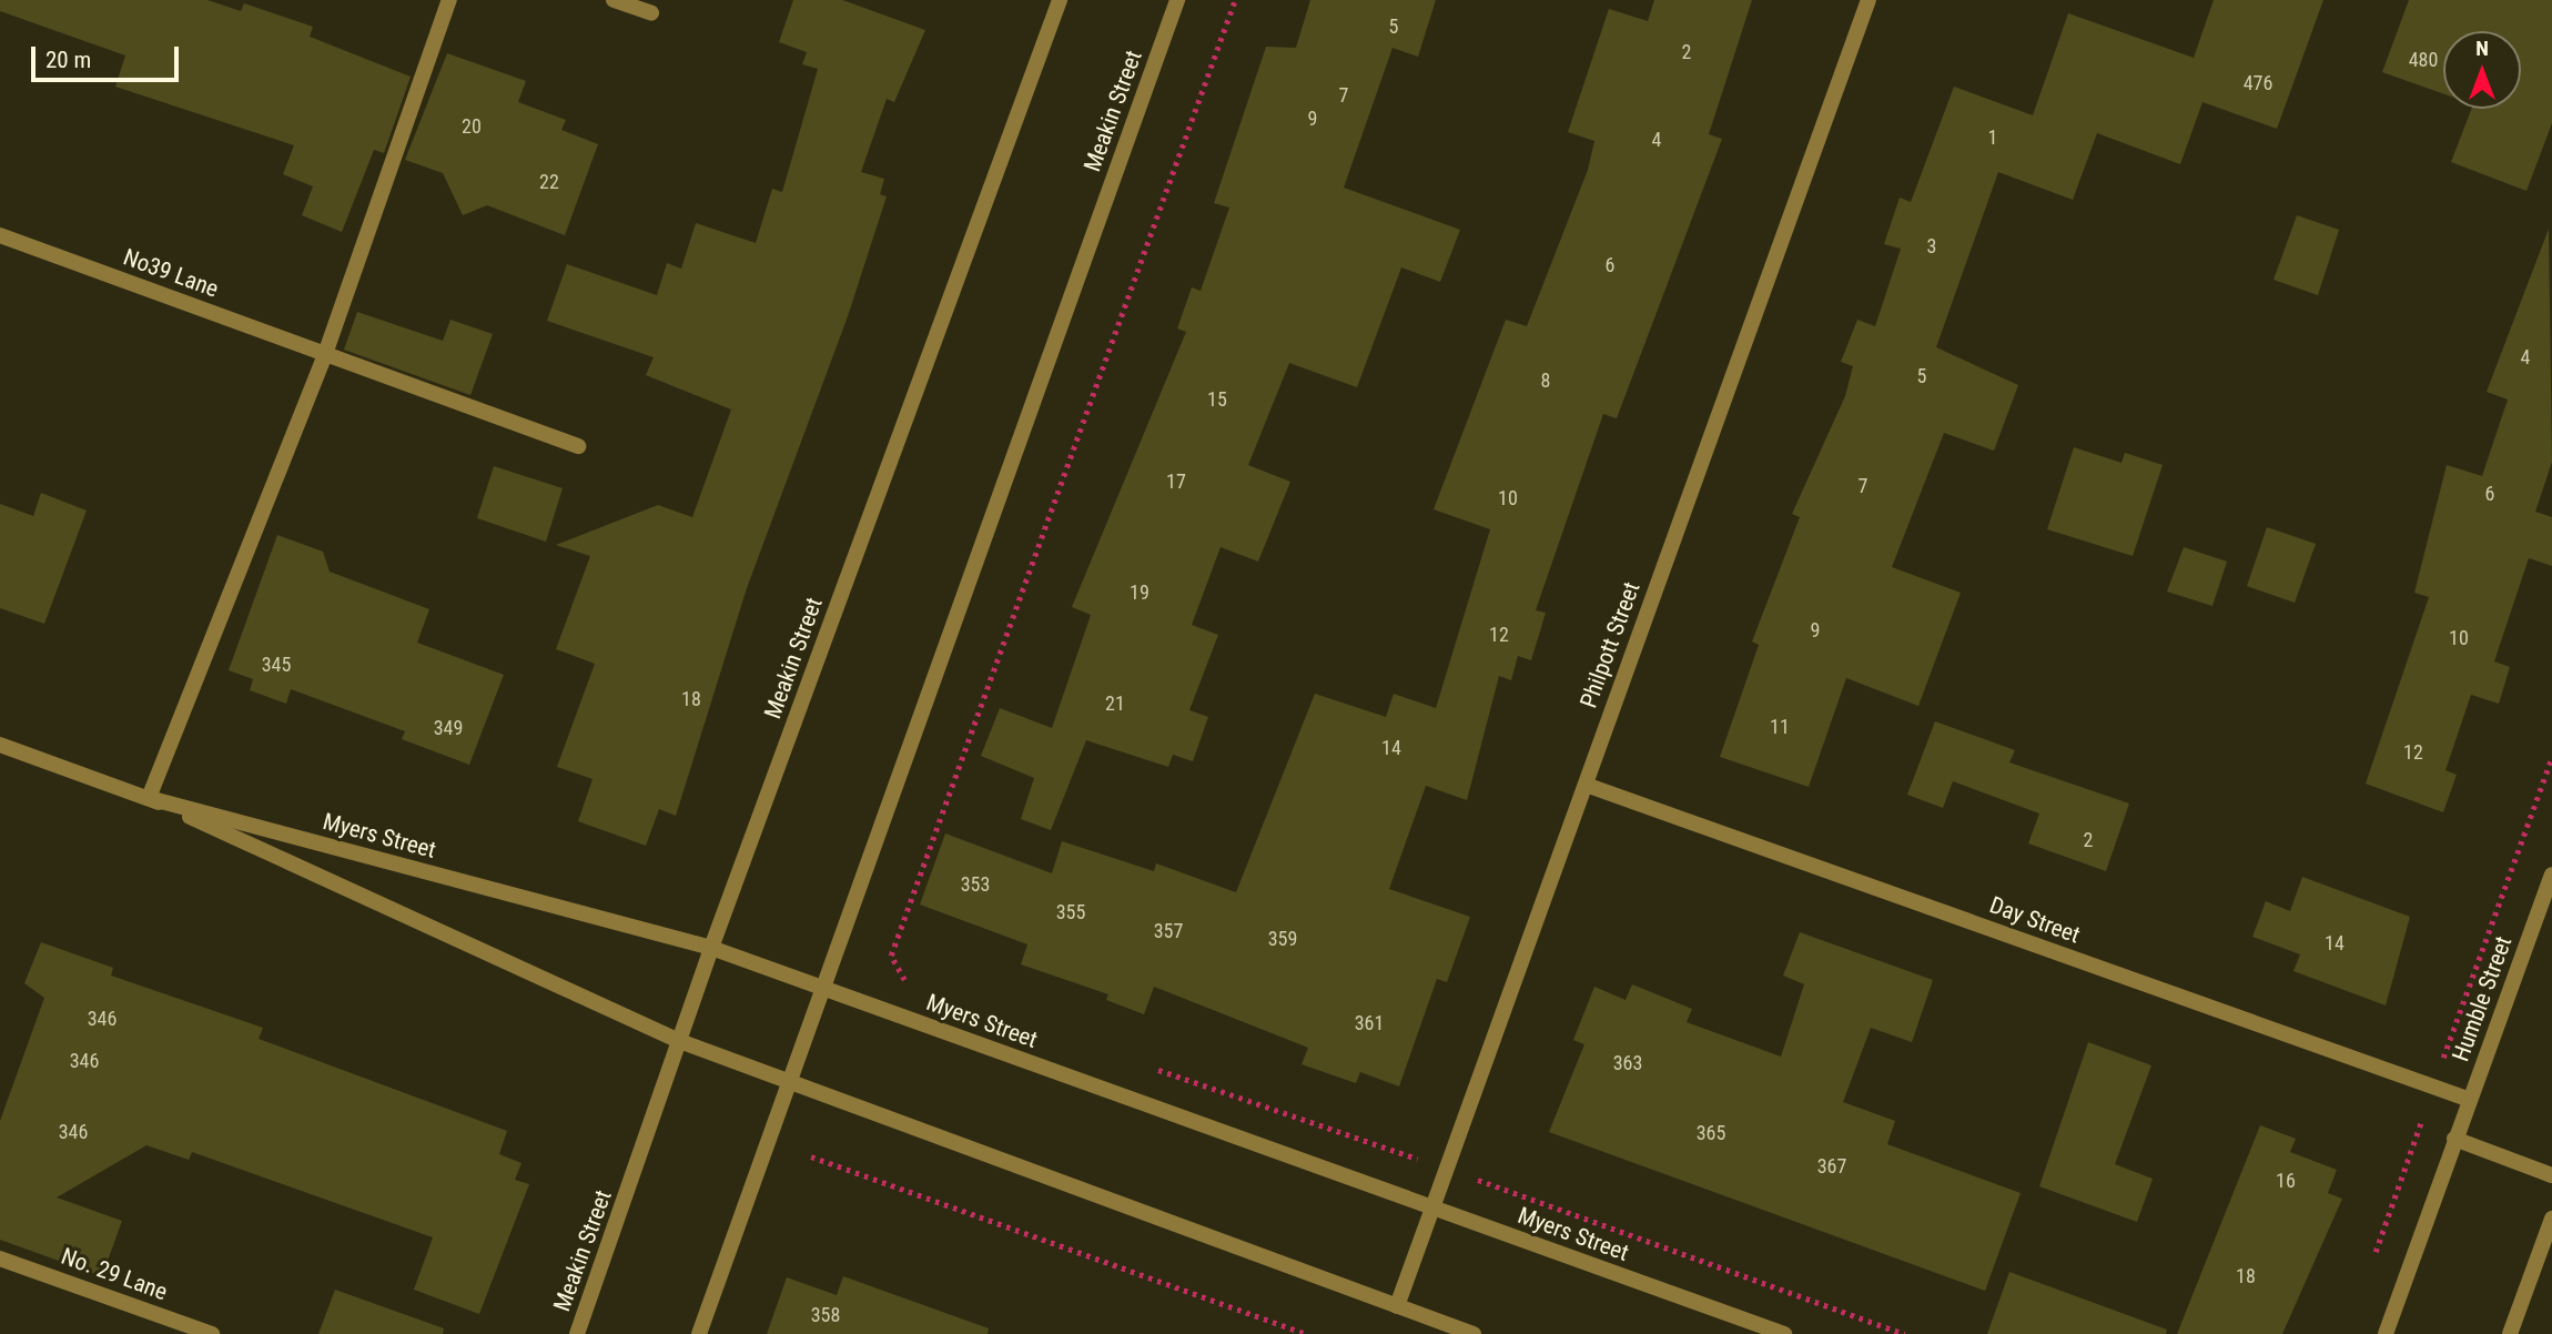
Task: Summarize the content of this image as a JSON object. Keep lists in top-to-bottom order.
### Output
{
  "streets": {
    "street": [
      "Meakin Street",
      "No39 Lane",
      "Philpott Street",
      "Myers Street",
      "Day Street",
      "Humble Street",
      "No. 29 Lane"
    ]
  },
  "crossings": [
    ["Meakin Street", "Myers Street"],
    ["Philpott Street", "Myers Street"],
    ["Philpott Street", "Day Street"],
    ["Day Street", "Humble Street"]
  ],
  "house_numbers": [
    "5",
    "2",
    "480",
    "476",
    "7",
    "9",
    "20",
    "1",
    "4",
    "22",
    "3",
    "6",
    "4",
    "5",
    "8",
    "15",
    "17",
    "7",
    "6",
    "10",
    "19",
    "9",
    "12",
    "10",
    "345",
    "18",
    "21",
    "11",
    "349",
    "14",
    "12",
    "2",
    "353",
    "355",
    "357",
    "359",
    "14",
    "346",
    "361",
    "346",
    "363",
    "346",
    "365",
    "367",
    "16",
    "18",
    "358"
  ],
  "scale_bar": "20 m",
  "north": "top"
}
